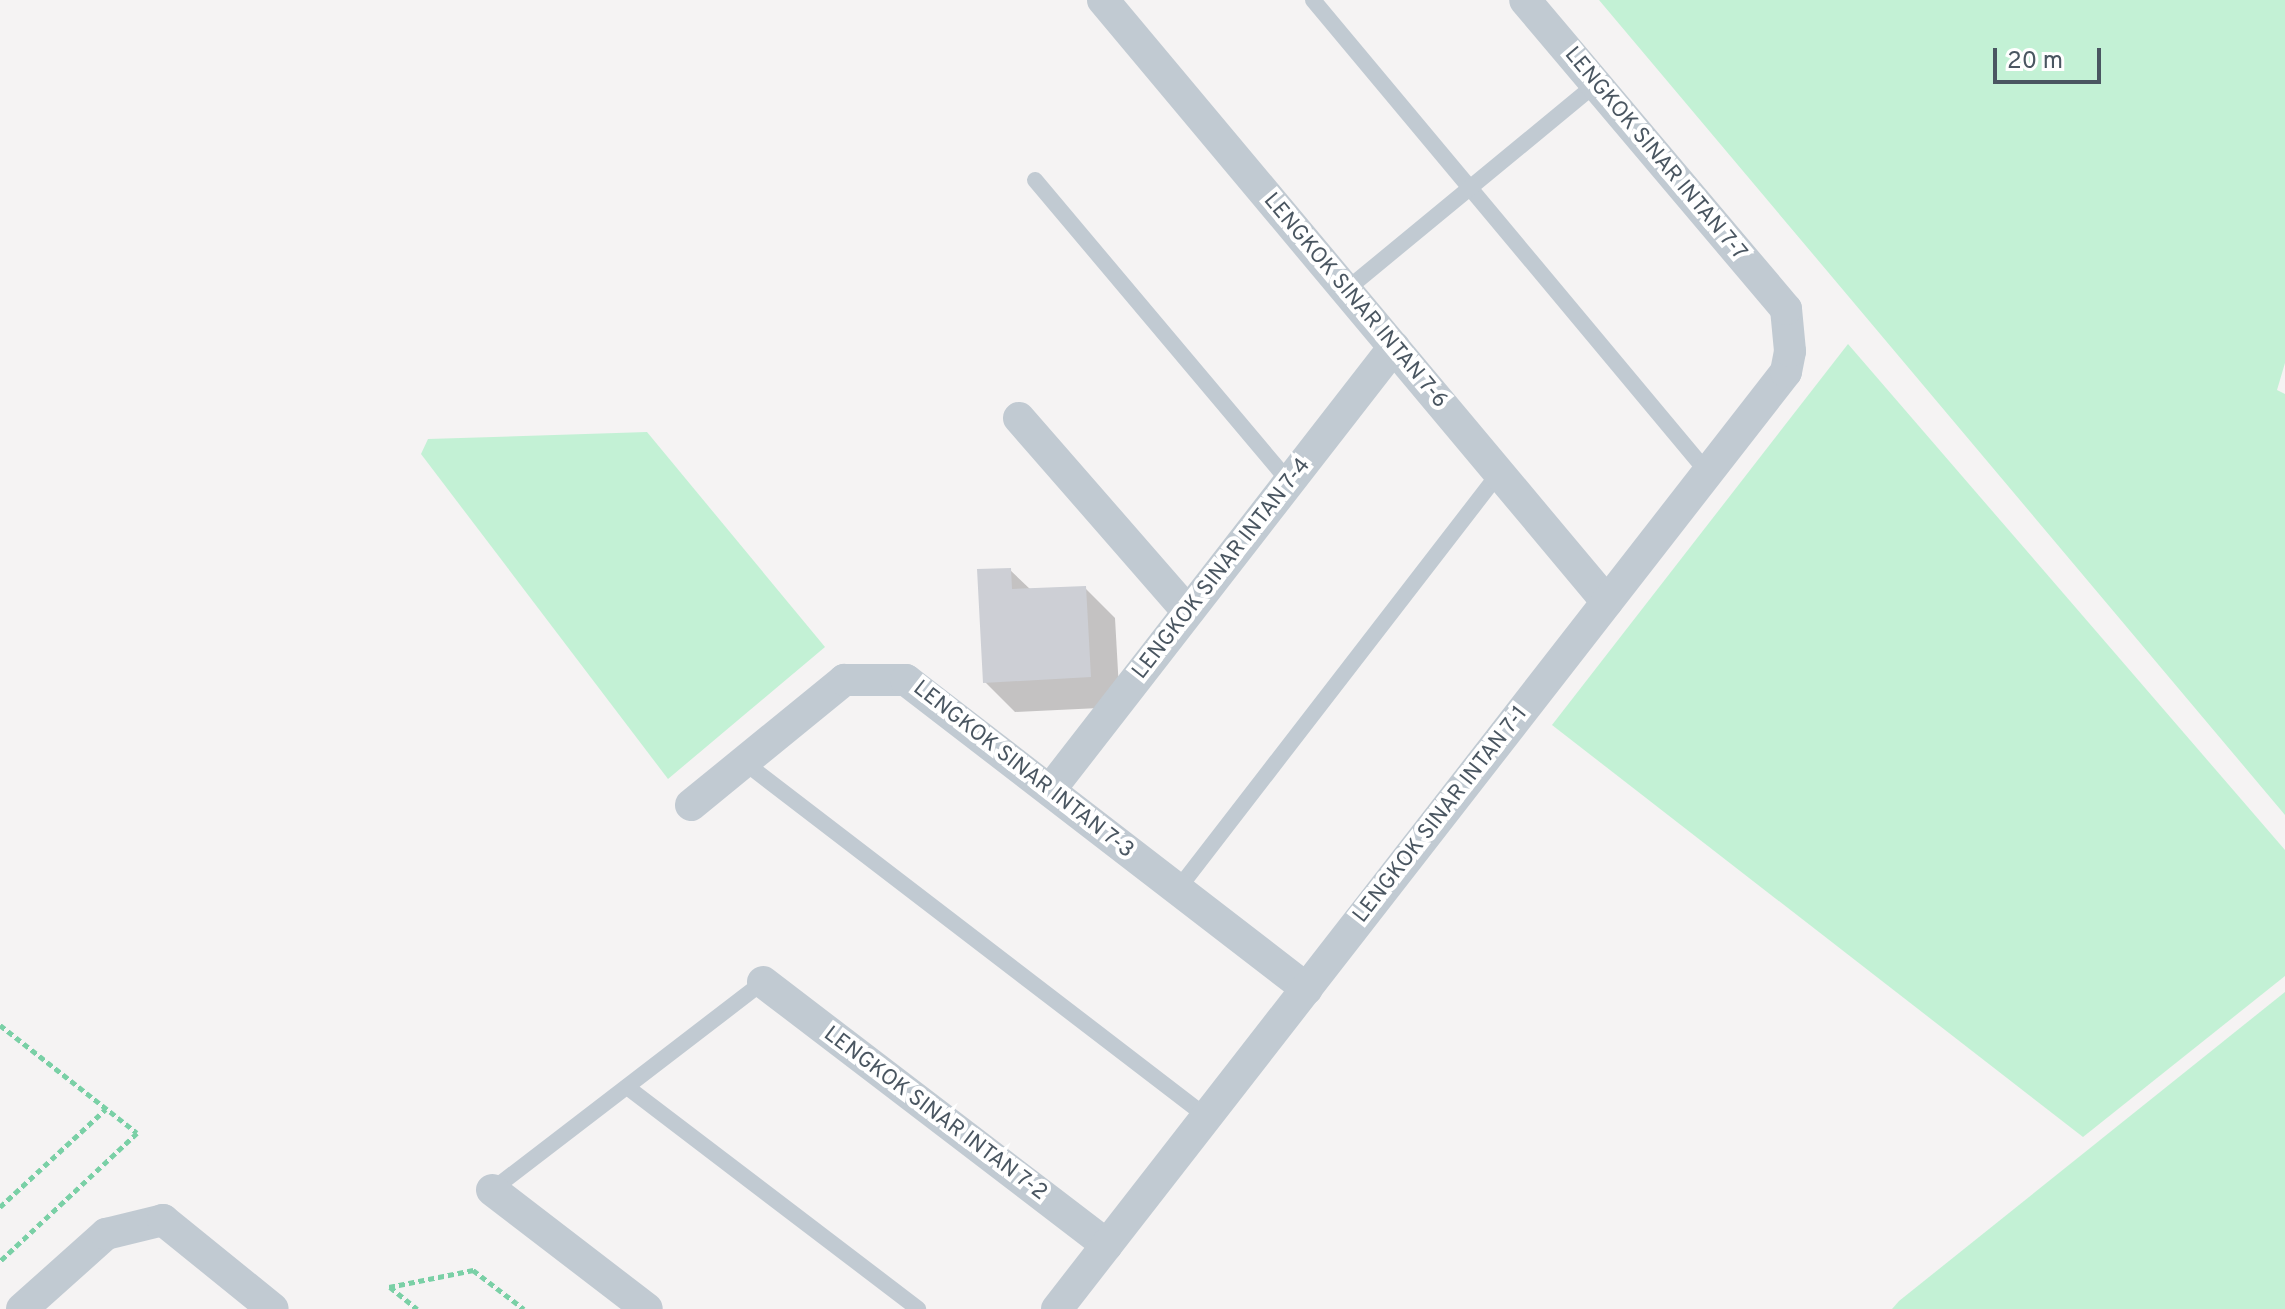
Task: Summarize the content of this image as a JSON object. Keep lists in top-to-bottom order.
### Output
{
  "streets": {
    "street": [
      "LENGKOK SINAR INTAN 7-7",
      "LENGKOK SINAR INTAN 7-6",
      "LENGKOK SINAR INTAN 7-4",
      "LENGKOK SINAR INTAN 7-3",
      "LENGKOK SINAR INTAN 7-1",
      "LENGKOK SINAR INTAN 7-2"
    ]
  },
  "crossings": [
    ["LENGKOK SINAR INTAN 7-7", "LENGKOK SINAR INTAN 7-1"],
    ["LENGKOK SINAR INTAN 7-6", "LENGKOK SINAR INTAN 7-4"],
    ["LENGKOK SINAR INTAN 7-6", "LENGKOK SINAR INTAN 7-1"],
    ["LENGKOK SINAR INTAN 7-4", "LENGKOK SINAR INTAN 7-3"],
    ["LENGKOK SINAR INTAN 7-3", "LENGKOK SINAR INTAN 7-1"],
    ["LENGKOK SINAR INTAN 7-1", "LENGKOK SINAR INTAN 7-2"]
  ],
  "scale_bar": "20 m"
}
